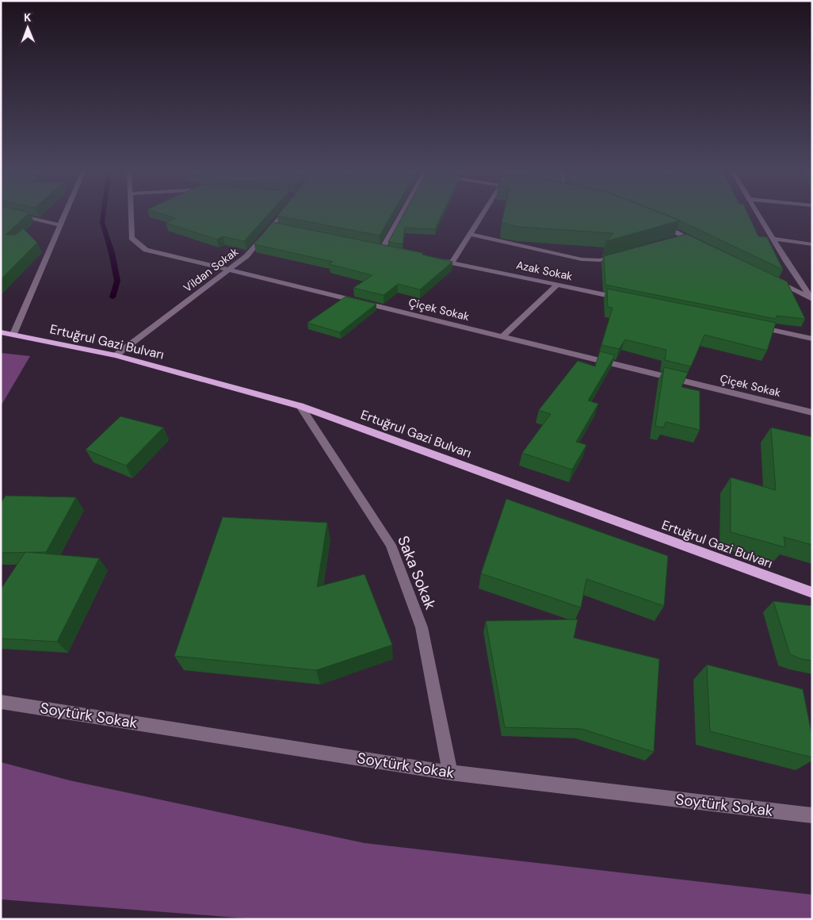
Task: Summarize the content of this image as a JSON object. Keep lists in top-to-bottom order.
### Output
{
  "streets": {
    "main road": ["Ertuğrul Gazi Bulvarı"],
    "street": [
      "Vildan Sokak",
      "Azak Sokak",
      "Çiçek Sokak",
      "Saka Sokak",
      "Soytürk Sokak"
    ]
  },
  "crossings": [
    ["Vildan Sokak", "Çiçek Sokak"],
    ["Vildan Sokak", "Ertuğrul Gazi Bulvarı"],
    ["Ertuğrul Gazi Bulvarı", "Saka Sokak"],
    ["Saka Sokak", "Soytürk Sokak"]
  ],
  "north": "top"
}
